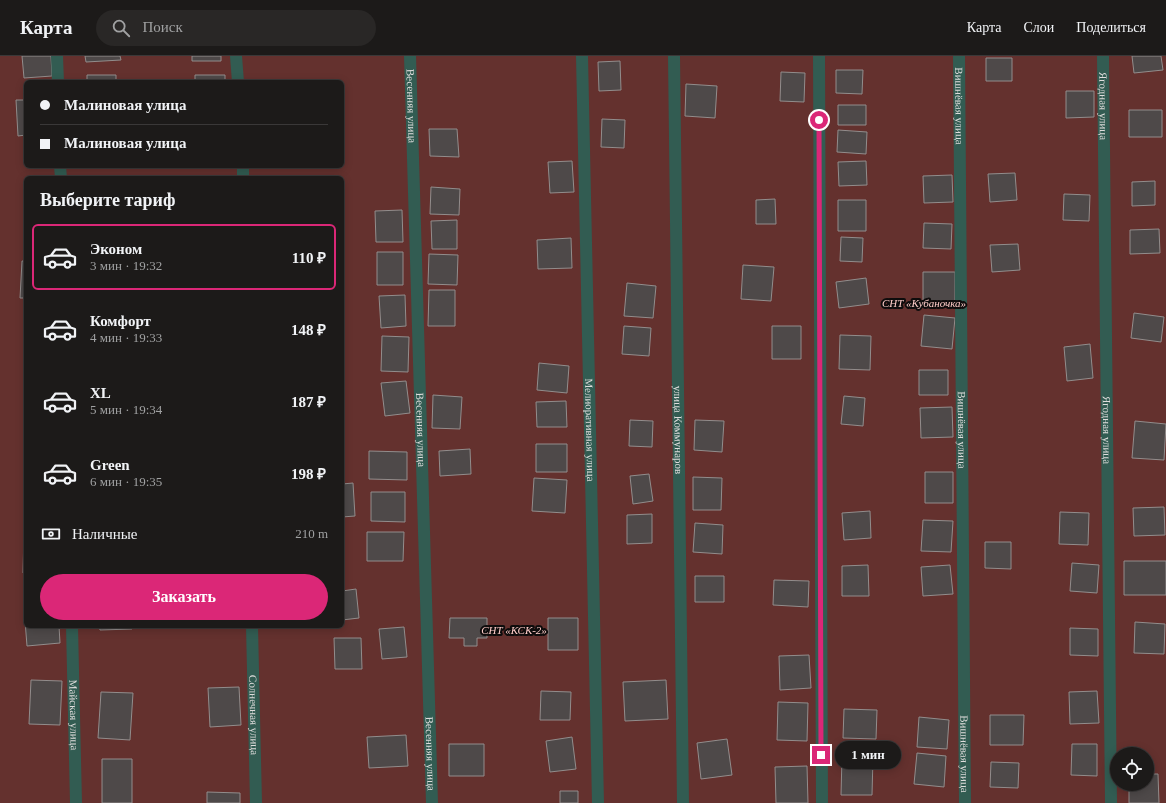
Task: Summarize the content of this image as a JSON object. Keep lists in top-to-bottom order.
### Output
{
  "streets": {
    "street": [
      "Весенняя улица",
      "Вишнёвая улица",
      "Ягодная улица",
      "Мелиоративная улица",
      "улица Коммунаров",
      "Майская улица",
      "Солнечная улица"
    ]
  },
  "parks": ["СНТ «Кубаночка»", "СНТ «КСК-2»"],
  "page": {
    "header": "Карта",
    "search": "Поиск",
    "nav": ["Карта", "Слои", "Поделиться"],
    "banner": ["Малиновая улица", "Малиновая улица"],
    "heading": "Выберите тариф",
    "list": [
      {
        "name": "Эконом",
        "note": "3 мин · 19:32",
        "value": "110 ₽"
      },
      {
        "name": "Комфорт",
        "note": "4 мин · 19:33",
        "value": "148 ₽"
      },
      {
        "name": "XL",
        "note": "5 мин · 19:34",
        "value": "187 ₽"
      },
      {
        "name": "Green",
        "note": "6 мин · 19:35",
        "value": "198 ₽"
      }
    ],
    "pay": ["Наличные", "210 m"],
    "buttons": "Заказать",
    "bubble": "1 мин"
  }
}
